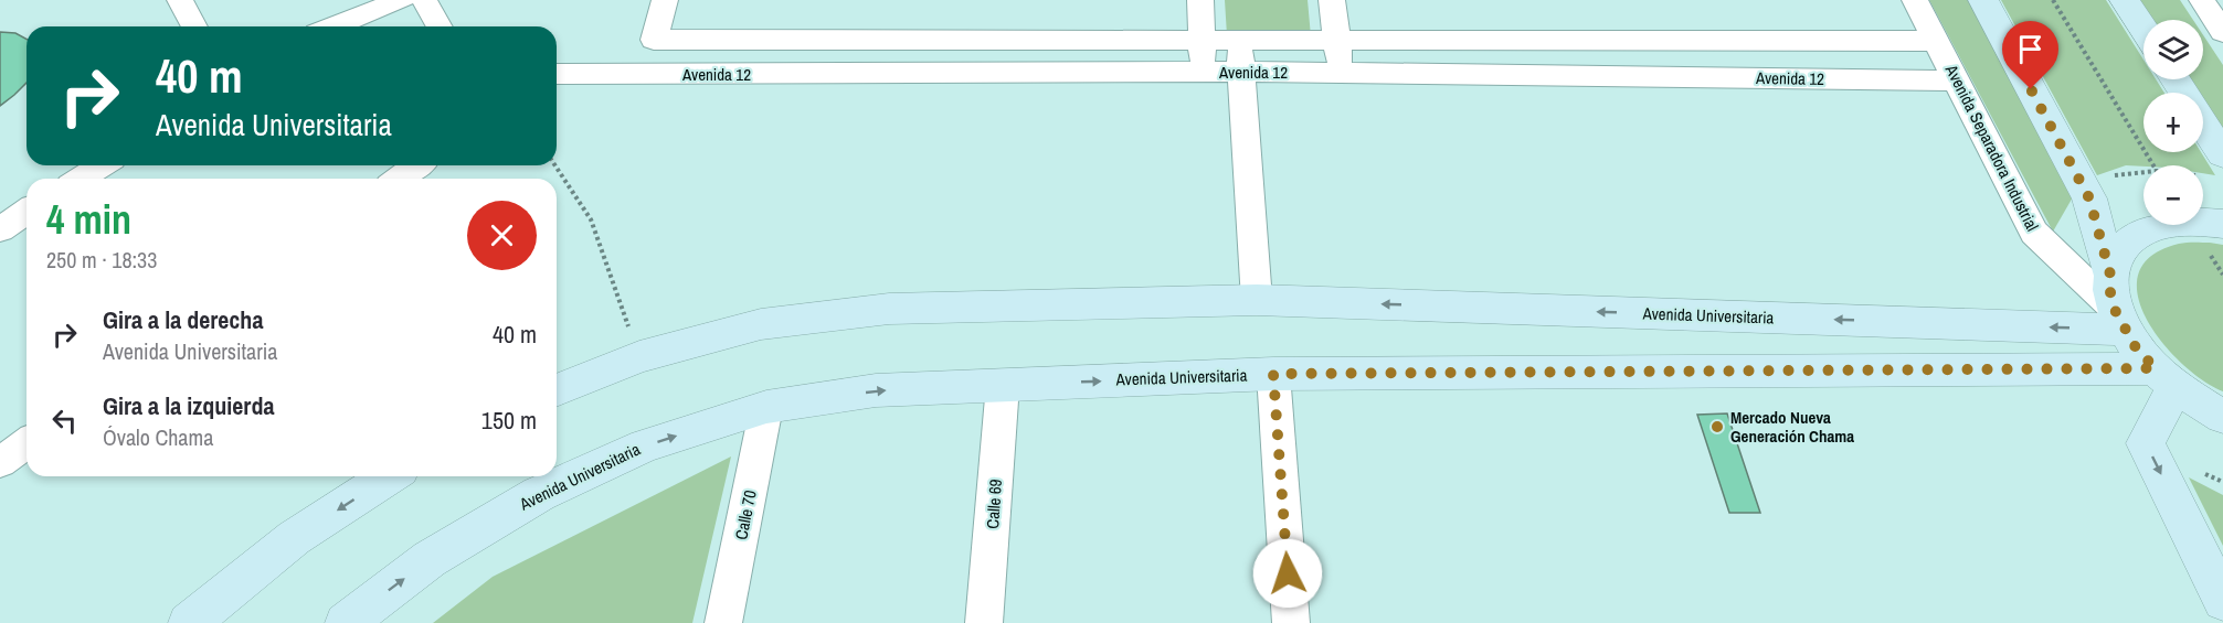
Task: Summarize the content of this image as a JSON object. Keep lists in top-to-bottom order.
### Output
{
  "streets": {
    "street": [
      "Avenida 12",
      "Avenida Separadora Industrial",
      "Avenida Universitaria",
      "Calle 69",
      "Calle 70"
    ]
  },
  "crossings": [
    ["Avenida 12", "Avenida Separadora Industrial"],
    ["Avenida Separadora Industrial", "Avenida Universitaria"],
    ["Avenida Universitaria", "Calle 69"],
    ["Avenida Universitaria", "Calle 70"]
  ],
  "places": ["Mercado Nueva Generación Chama"],
  "page": {
    "map_buttons": ["+", "−"],
    "turn": ["40 m", "Avenida Universitaria"],
    "heading": ["4 min", "250 m · 18:33"],
    "list": [
      {
        "name": "Gira a la derecha",
        "note": "Avenida Universitaria",
        "value": "40 m"
      },
      {
        "name": "Gira a la izquierda",
        "note": "Óvalo Chama",
        "value": "150 m"
      }
    ]
  }
}
